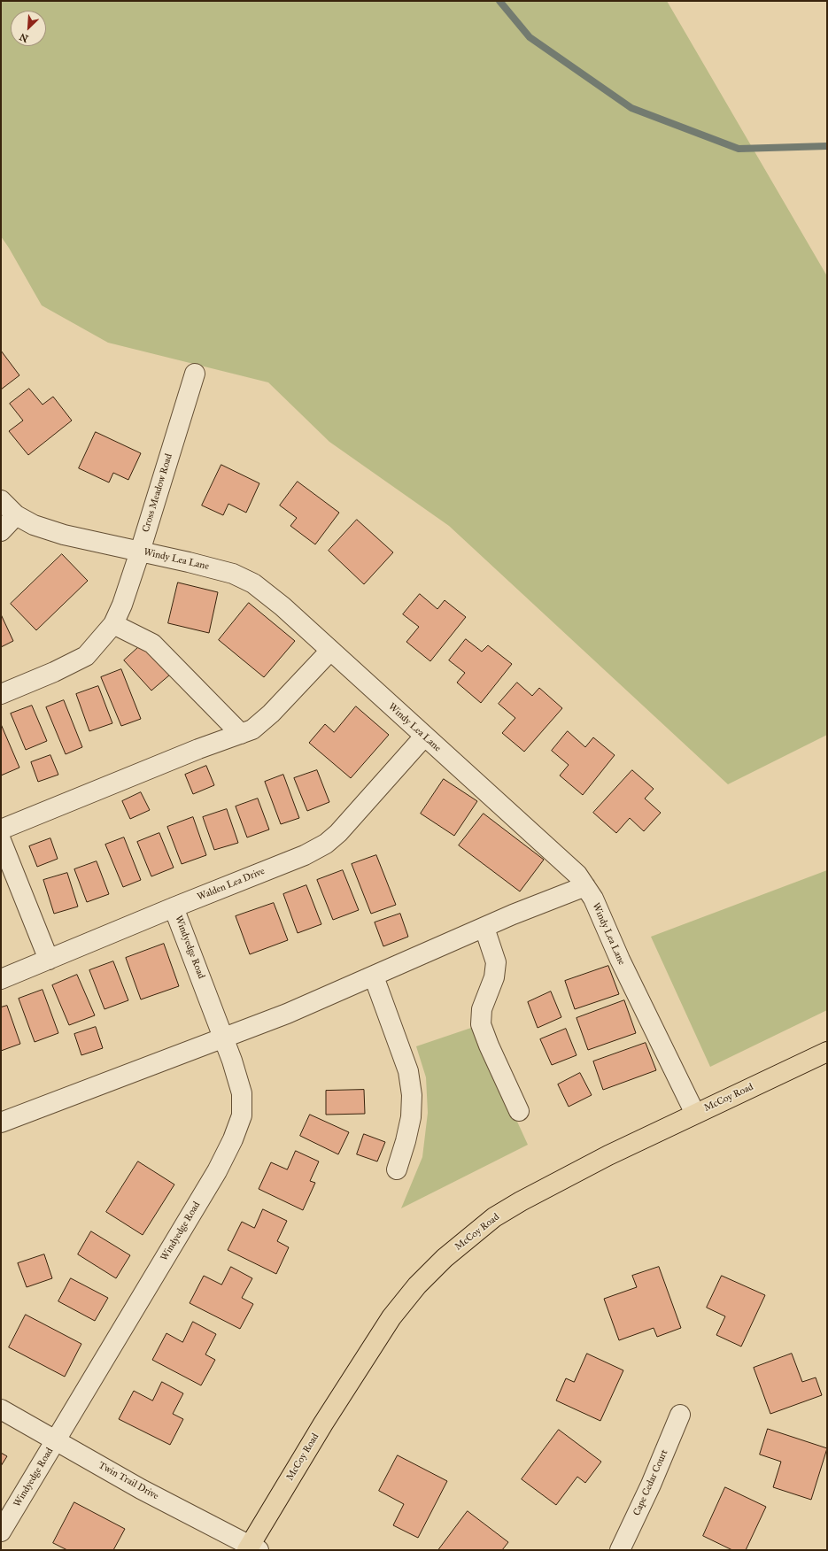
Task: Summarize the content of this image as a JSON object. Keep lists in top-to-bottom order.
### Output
{
  "streets": {
    "main road": ["McCoy Road"],
    "street": [
      "Cross Meadow Road",
      "Windy Lea Lane",
      "Walden Lea Drive",
      "Windyedge Road",
      "Twin Trail Drive",
      "Cape Cedar Court"
    ]
  },
  "crossings": [
    ["Cross Meadow Road", "Windy Lea Lane"],
    ["Windy Lea Lane", "Walden Lea Drive"],
    ["Windy Lea Lane", "McCoy Road"],
    ["Walden Lea Drive", "Windyedge Road"],
    ["Windyedge Road", "Twin Trail Drive"],
    ["McCoy Road", "Twin Trail Drive"]
  ],
  "north": "bottom left"
}
